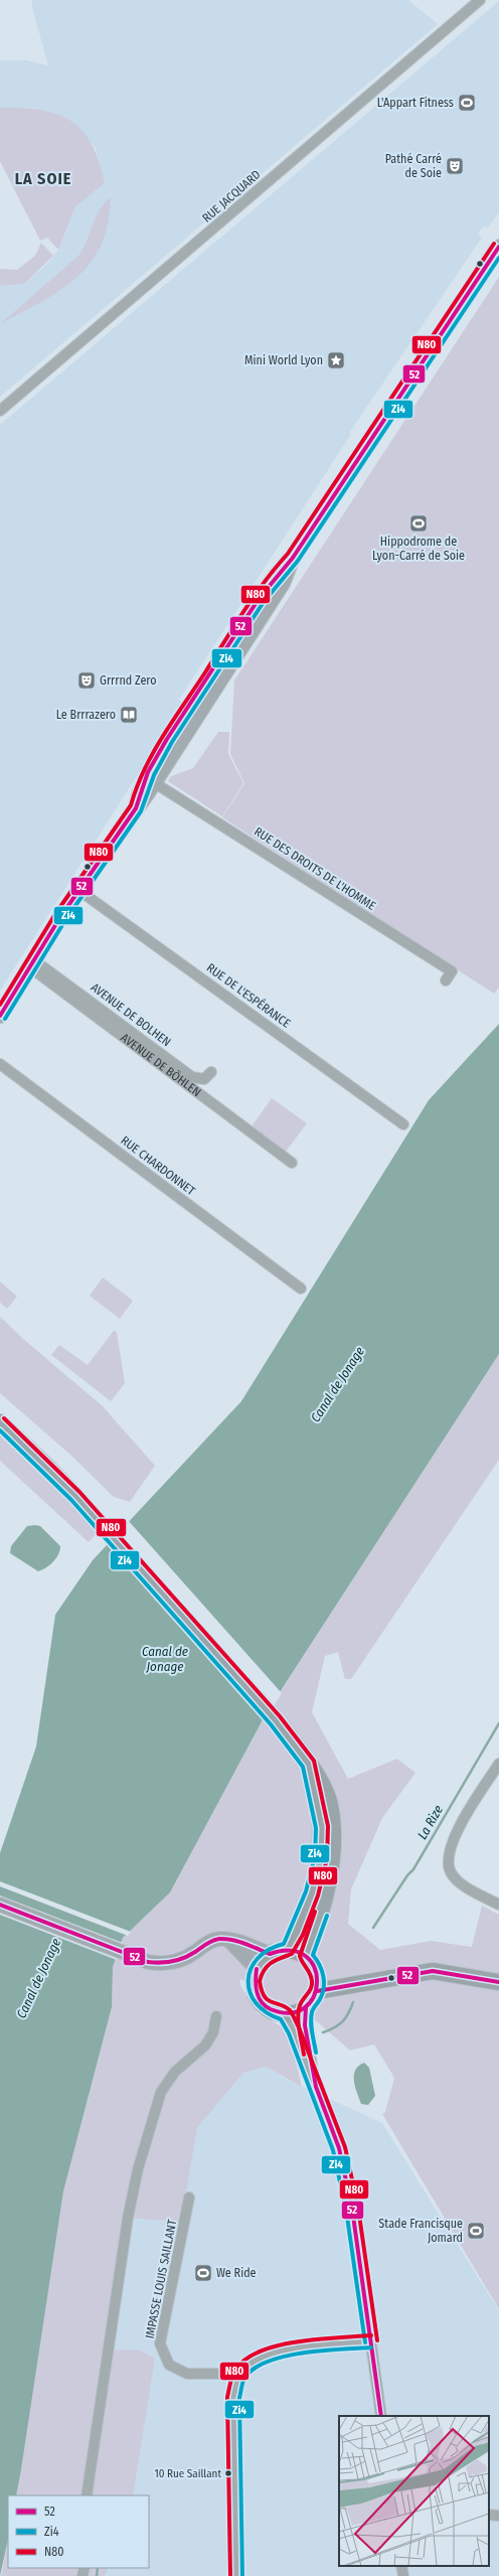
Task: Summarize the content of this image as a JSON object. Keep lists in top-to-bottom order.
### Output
{
  "streets": {
    "street": [
      "RUE JACQUARD",
      "RUE DES DROITS DE L'HOMME",
      "RUE DE L'ESPÉRANCE",
      "AVENUE DE BOLHEN",
      "AVENUE DE BÖHLEN",
      "RUE CHARDONNET",
      "IMPASSE LOUIS SAILLANT"
    ]
  },
  "crossings": [
    ["AVENUE DE BOLHEN", "AVENUE DE BÖHLEN"]
  ],
  "districts": ["LA SOIE"],
  "water": ["Canal de Jonage", "La Rize"],
  "places": {
    "sports": [
      "L'Appart Fitness",
      "Hippodrome de Lyon-Carré de Soie",
      "Stade Francisque Jomard",
      "We Ride"
    ],
    "theatre": ["Pathé Carré de Soie", "Grrrnd Zero"],
    "place": ["Mini World Lyon"],
    "library": ["Le Brrrazero"],
    "other": ["10 Rue Saillant"]
  },
  "lines": ["transit line N80", "transit line 52", "transit line Zi4"],
  "legend": ["52", "Zi4", "N80"]
}
